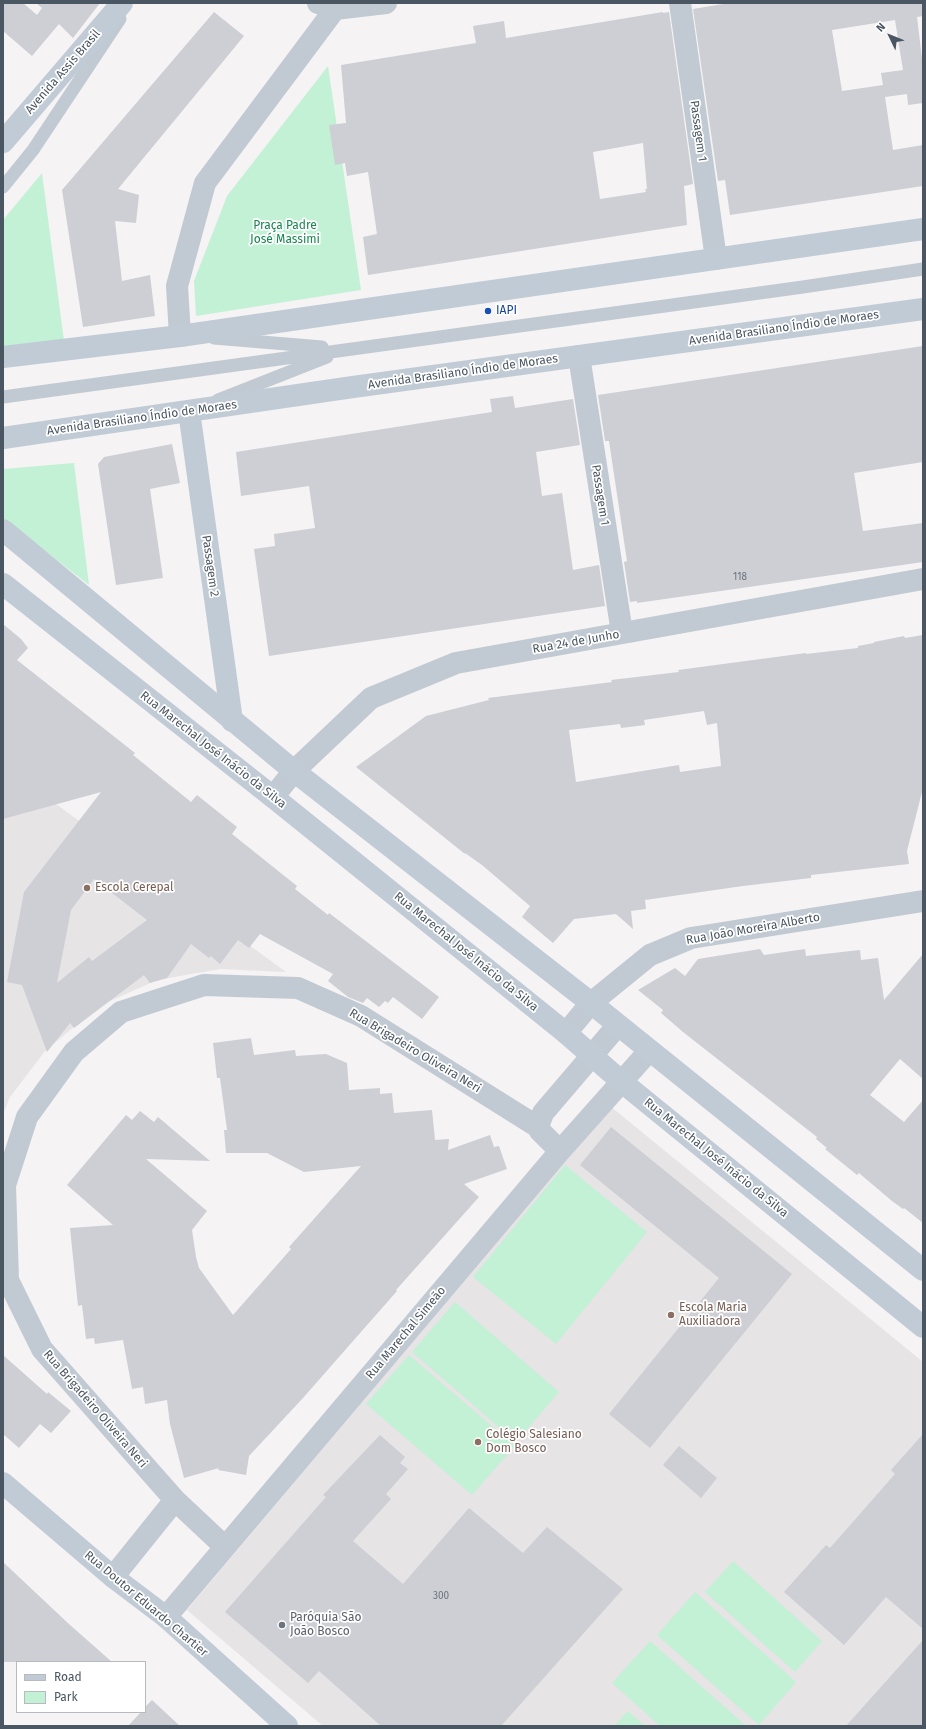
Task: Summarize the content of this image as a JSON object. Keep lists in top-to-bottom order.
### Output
{
  "streets": {
    "main road": [
      "Avenida Assis Brasil",
      "Avenida Brasiliano Índio de Moraes",
      "Passagem 2",
      "Rua Marechal José Inácio da Silva",
      "Rua Doutor Eduardo Chartier"
    ],
    "street": [
      "Passagem 1",
      "Rua 24 de Junho",
      "Rua João Moreira Alberto",
      "Rua Brigadeiro Oliveira Neri",
      "Rua Marechal Simeão"
    ]
  },
  "crossings": [
    ["Passagem 1", "Avenida Brasiliano Índio de Moraes"],
    ["Passagem 1", "Rua 24 de Junho"],
    ["Avenida Brasiliano Índio de Moraes", "Passagem 2"],
    ["Rua 24 de Junho", "Rua Marechal José Inácio da Silva"],
    ["Rua Marechal José Inácio da Silva", "Rua João Moreira Alberto"],
    ["Rua Marechal José Inácio da Silva", "Rua Marechal Simeão"],
    ["Rua Brigadeiro Oliveira Neri", "Rua Marechal Simeão"],
    ["Rua Marechal Simeão", "Rua Doutor Eduardo Chartier"]
  ],
  "parks": ["Praça Padre José Massimi"],
  "places": [
    "IAPI",
    "Escola Cerepal",
    "Escola Maria Auxiliadora",
    "Colégio Salesiano Dom Bosco",
    "Paróquia São João Bosco"
  ],
  "house_numbers": ["118", "300"],
  "legend": ["Road", "Park"],
  "north": "top left"
}
